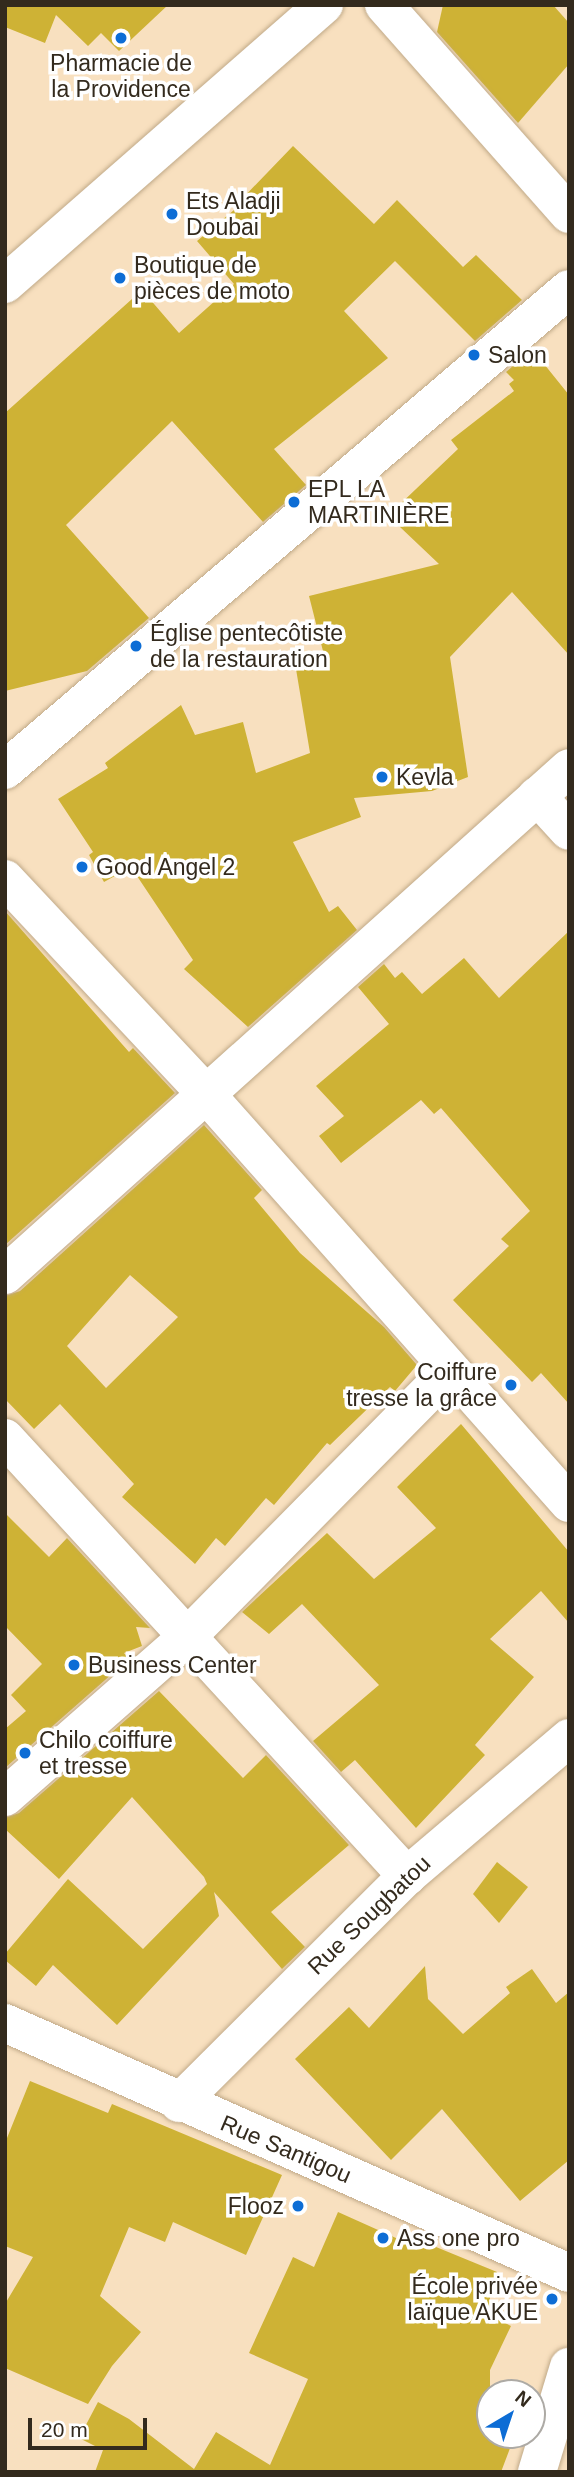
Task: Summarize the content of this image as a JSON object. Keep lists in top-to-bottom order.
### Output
{
  "streets": {
    "street": ["Rue Sougbatou", "Rue Santigou"]
  },
  "crossings": [
    ["Rue Sougbatou", "Rue Santigou"]
  ],
  "places": [
    "Pharmacie de la Providence",
    "Ets Aladji Doubai",
    "Boutique de pièces de moto",
    "Salon",
    "EPL LA MARTINIÈRE",
    "Église pentecôtiste de la restauration",
    "Kevla",
    "Good Angel 2",
    "Coiffure tresse la grâce",
    "Business Center",
    "Chilo coiffure et tresse",
    "Flooz",
    "Ass one pro",
    "École privée laïque AKUE"
  ],
  "scale_bar": "20 m",
  "north": "top right"
}
